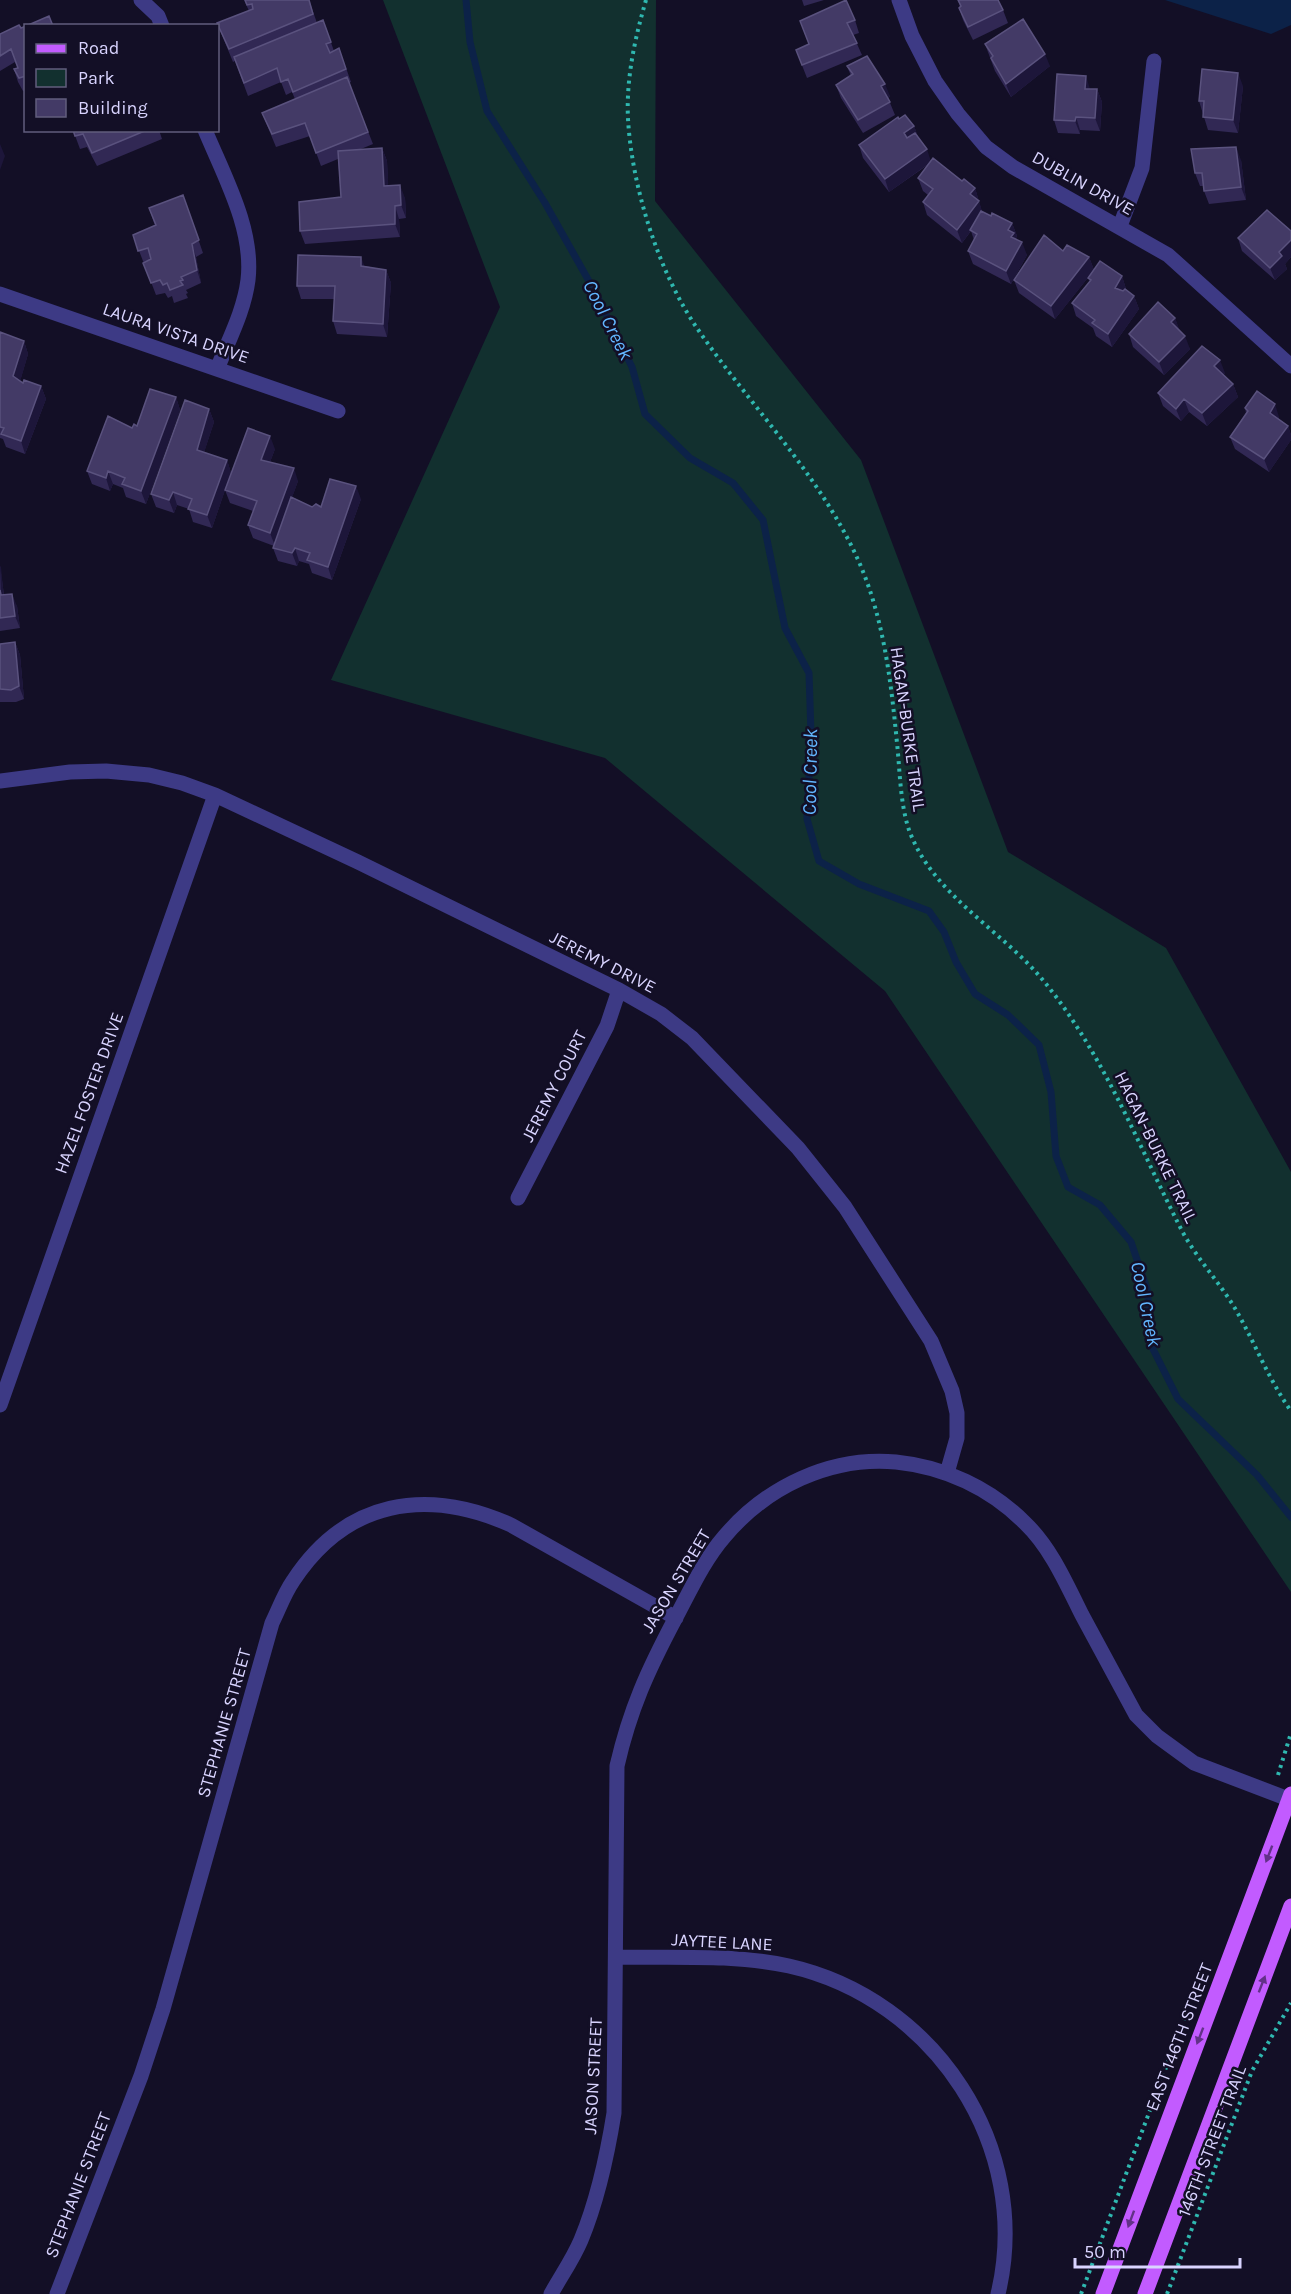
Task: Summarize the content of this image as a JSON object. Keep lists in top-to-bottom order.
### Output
{
  "streets": {
    "main road": ["EAST 146TH STREET"],
    "street": [
      "DUBLIN DRIVE",
      "LAURA VISTA DRIVE",
      "JEREMY DRIVE",
      "JEREMY COURT",
      "HAZEL FOSTER DRIVE",
      "JASON STREET",
      "STEPHANIE STREET",
      "JAYTEE LANE"
    ],
    "path": ["HAGAN-BURKE TRAIL", "146TH STREET TRAIL"]
  },
  "crossings": [
    ["JEREMY DRIVE", "JEREMY COURT"],
    ["JEREMY DRIVE", "HAZEL FOSTER DRIVE"],
    ["JEREMY DRIVE", "JASON STREET"],
    ["JASON STREET", "STEPHANIE STREET"],
    ["JASON STREET", "JAYTEE LANE"],
    ["JASON STREET", "EAST 146TH STREET"]
  ],
  "water": ["Cool Creek"],
  "legend": ["Road", "Park", "Building"],
  "scale_bar": "50 m"
}
